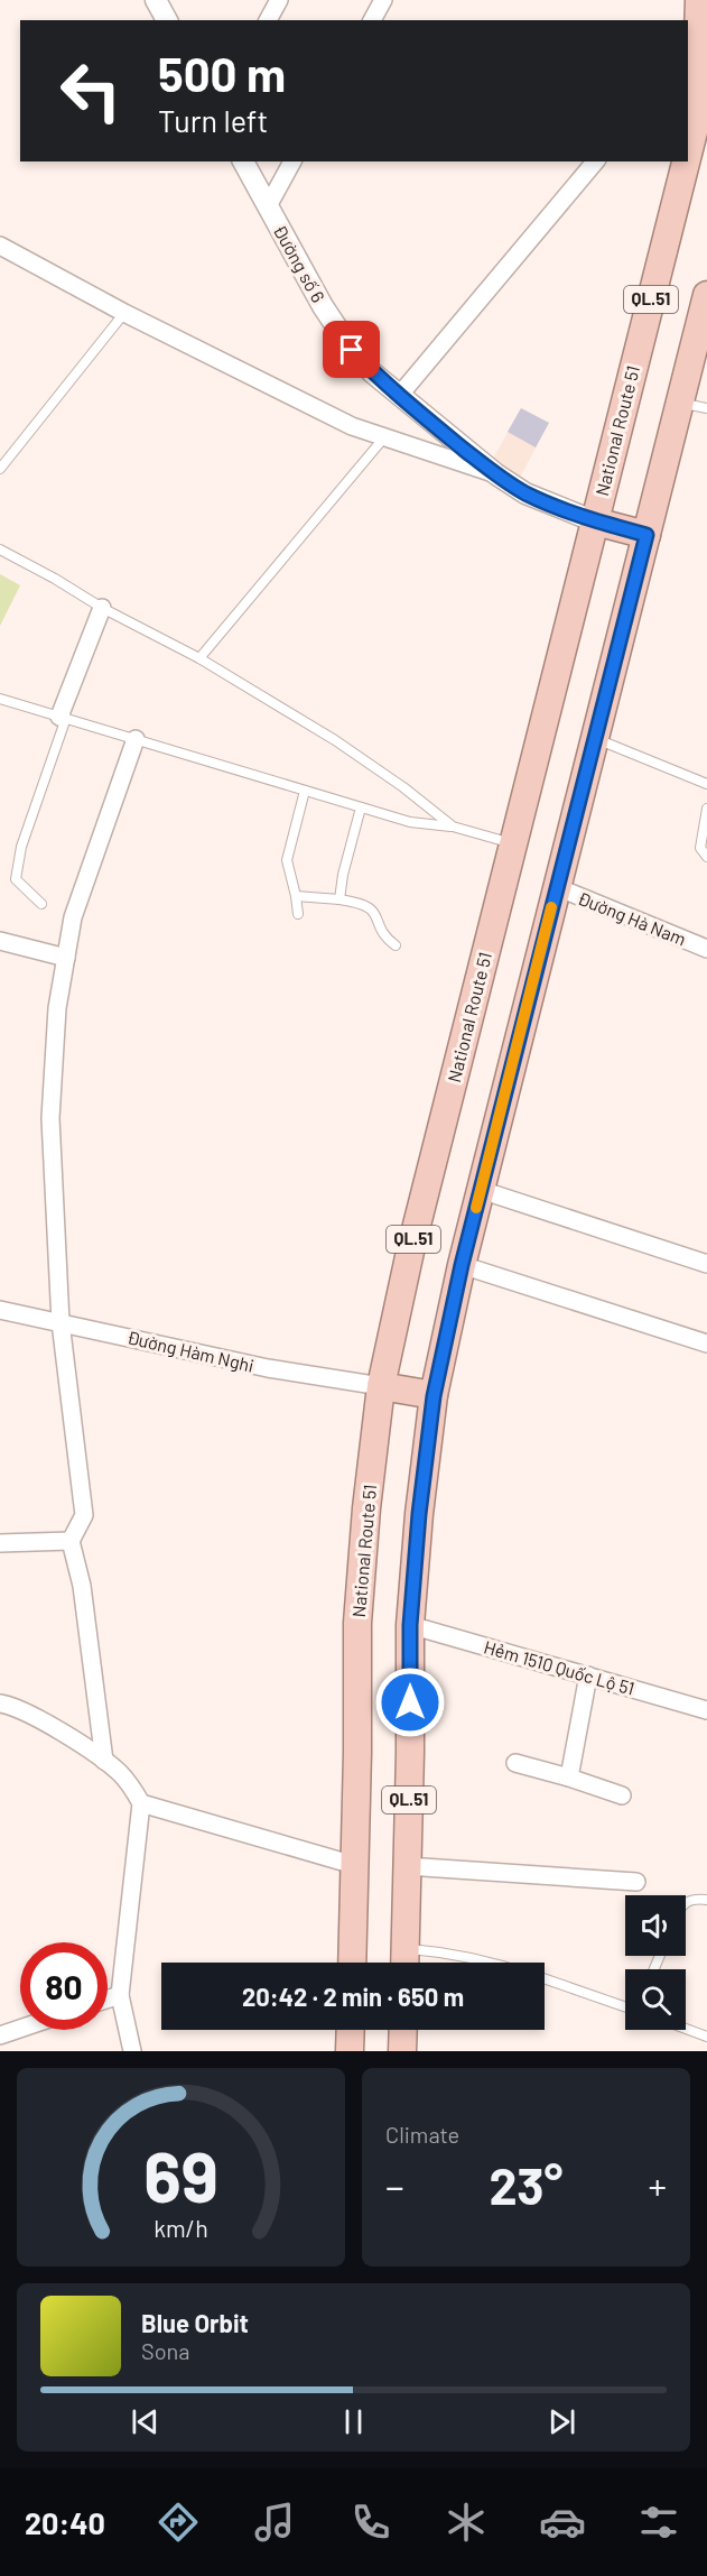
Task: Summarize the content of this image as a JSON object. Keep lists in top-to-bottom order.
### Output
{
  "streets": {
    "highway": ["QL.51", "National Route 51"],
    "street": [
      "Đường số 6",
      "Đường Hà Nam",
      "Đường Hàm Nghi",
      "Hẻm 1510 Quốc Lộ 51"
    ]
  },
  "crossings": [
    ["Đường số 6", "National Route 51"],
    ["QL.51", "National Route 51"],
    ["QL.51", "Đường Hà Nam"],
    ["QL.51", "Hẻm 1510 Quốc Lộ 51"],
    ["National Route 51", "Đường Hàm Nghi"]
  ],
  "page": {
    "turn": ["500 m", "Turn left"],
    "limit": "80",
    "trip": "20:42 · 2 min · 650 m",
    "tile": "Climate",
    "heat": ["−", "23°", "+"],
    "song": ["Blue Orbit", "Sona"],
    "tabs": "20:40",
    "gauge": ["69", "km/h"]
  }
}
